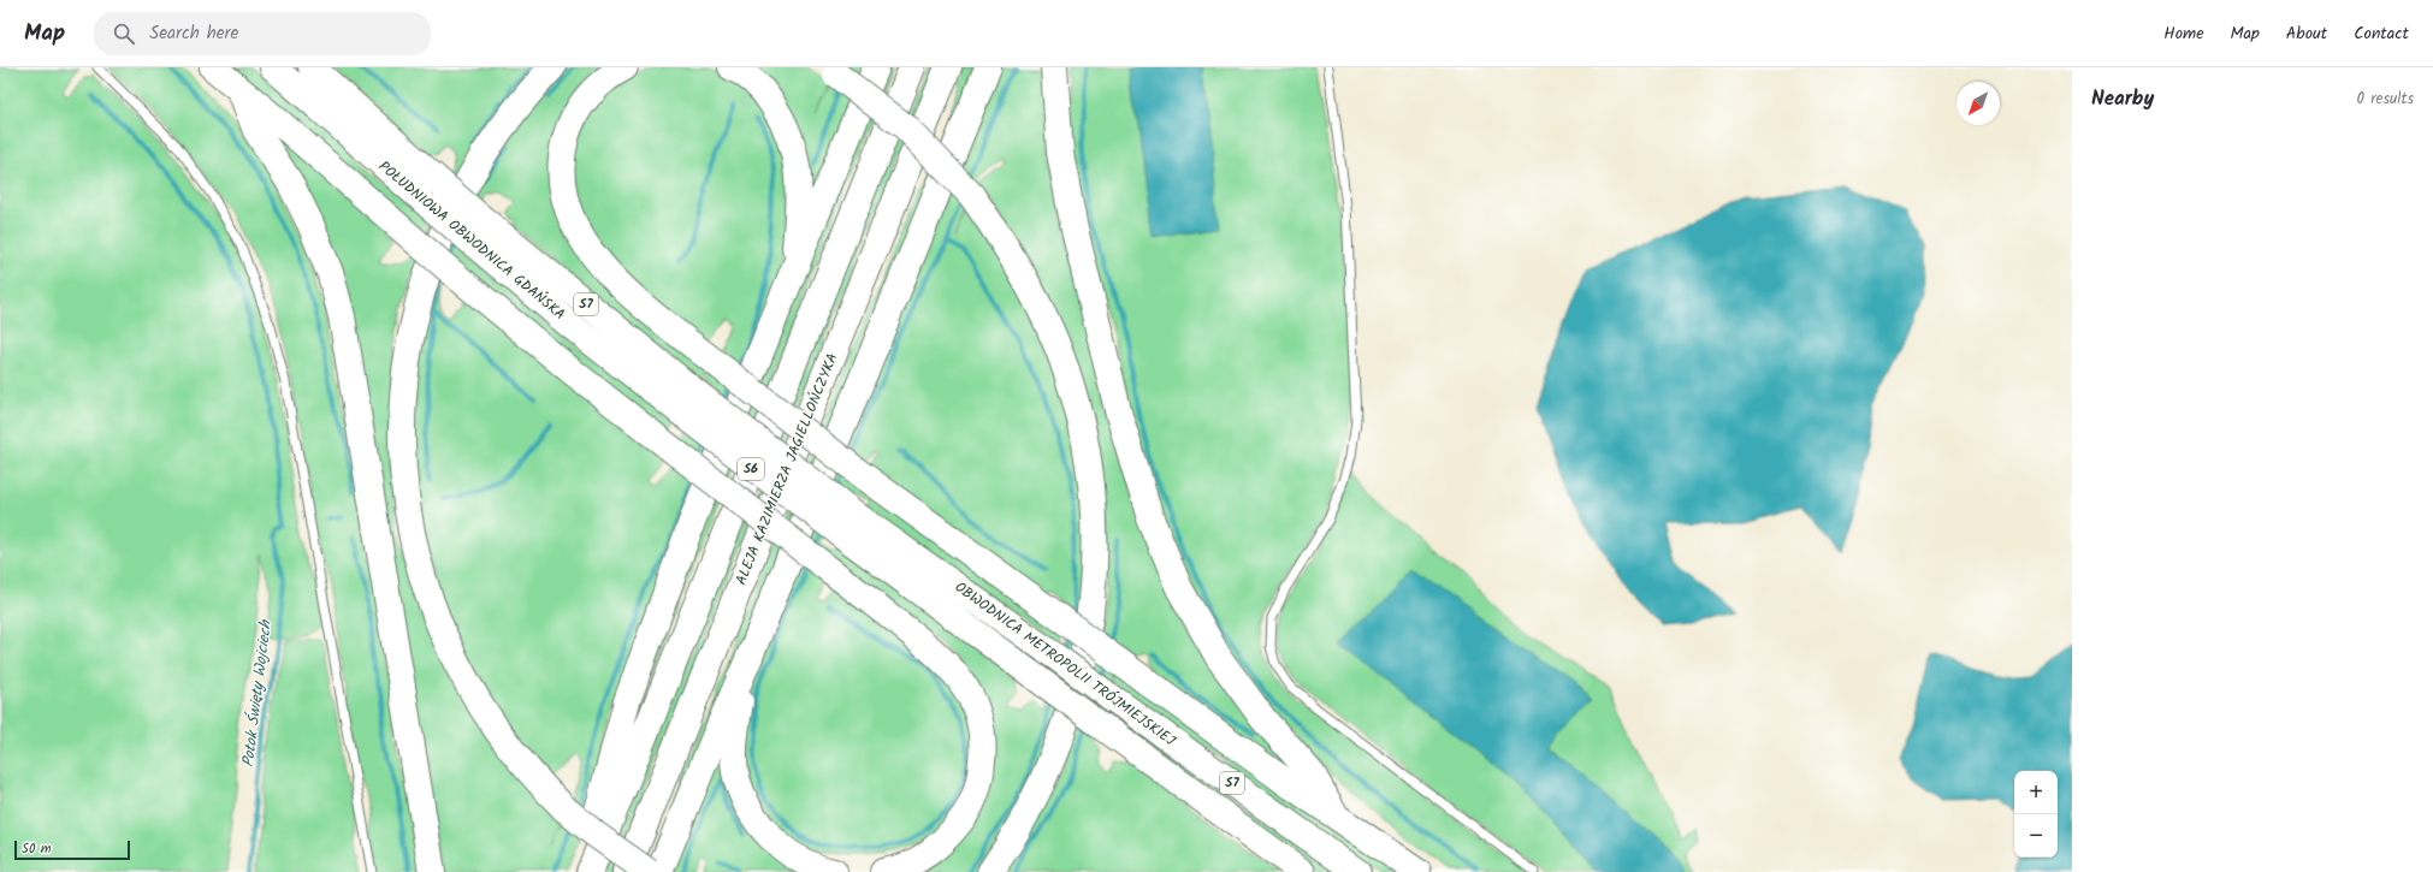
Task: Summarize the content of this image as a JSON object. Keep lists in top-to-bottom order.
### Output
{
  "streets": {
    "highway": [
      "POŁUDNIOWA OBWODNICA GDAŃSKA",
      "S7",
      "S6",
      "ALEJA KAZIMIERZA JAGIELLOŃCZYKA",
      "OBWODNICA METROPOLII TRÓJMIEJSKIEJ"
    ]
  },
  "crossings": [
    ["POŁUDNIOWA OBWODNICA GDAŃSKA", "OBWODNICA METROPOLII TRÓJMIEJSKIEJ"]
  ],
  "water": ["Potok Święty Wojciech"],
  "scale_bar": "50 m",
  "north": "bottom left",
  "page": {
    "header": "Map",
    "search": "Search here",
    "nav": [
      "Home",
      "Map",
      "About",
      "Contact"
    ],
    "heading": ["Nearby", "0 results"],
    "map_buttons": ["+", "−"],
    "scale": "50 m"
  }
}
